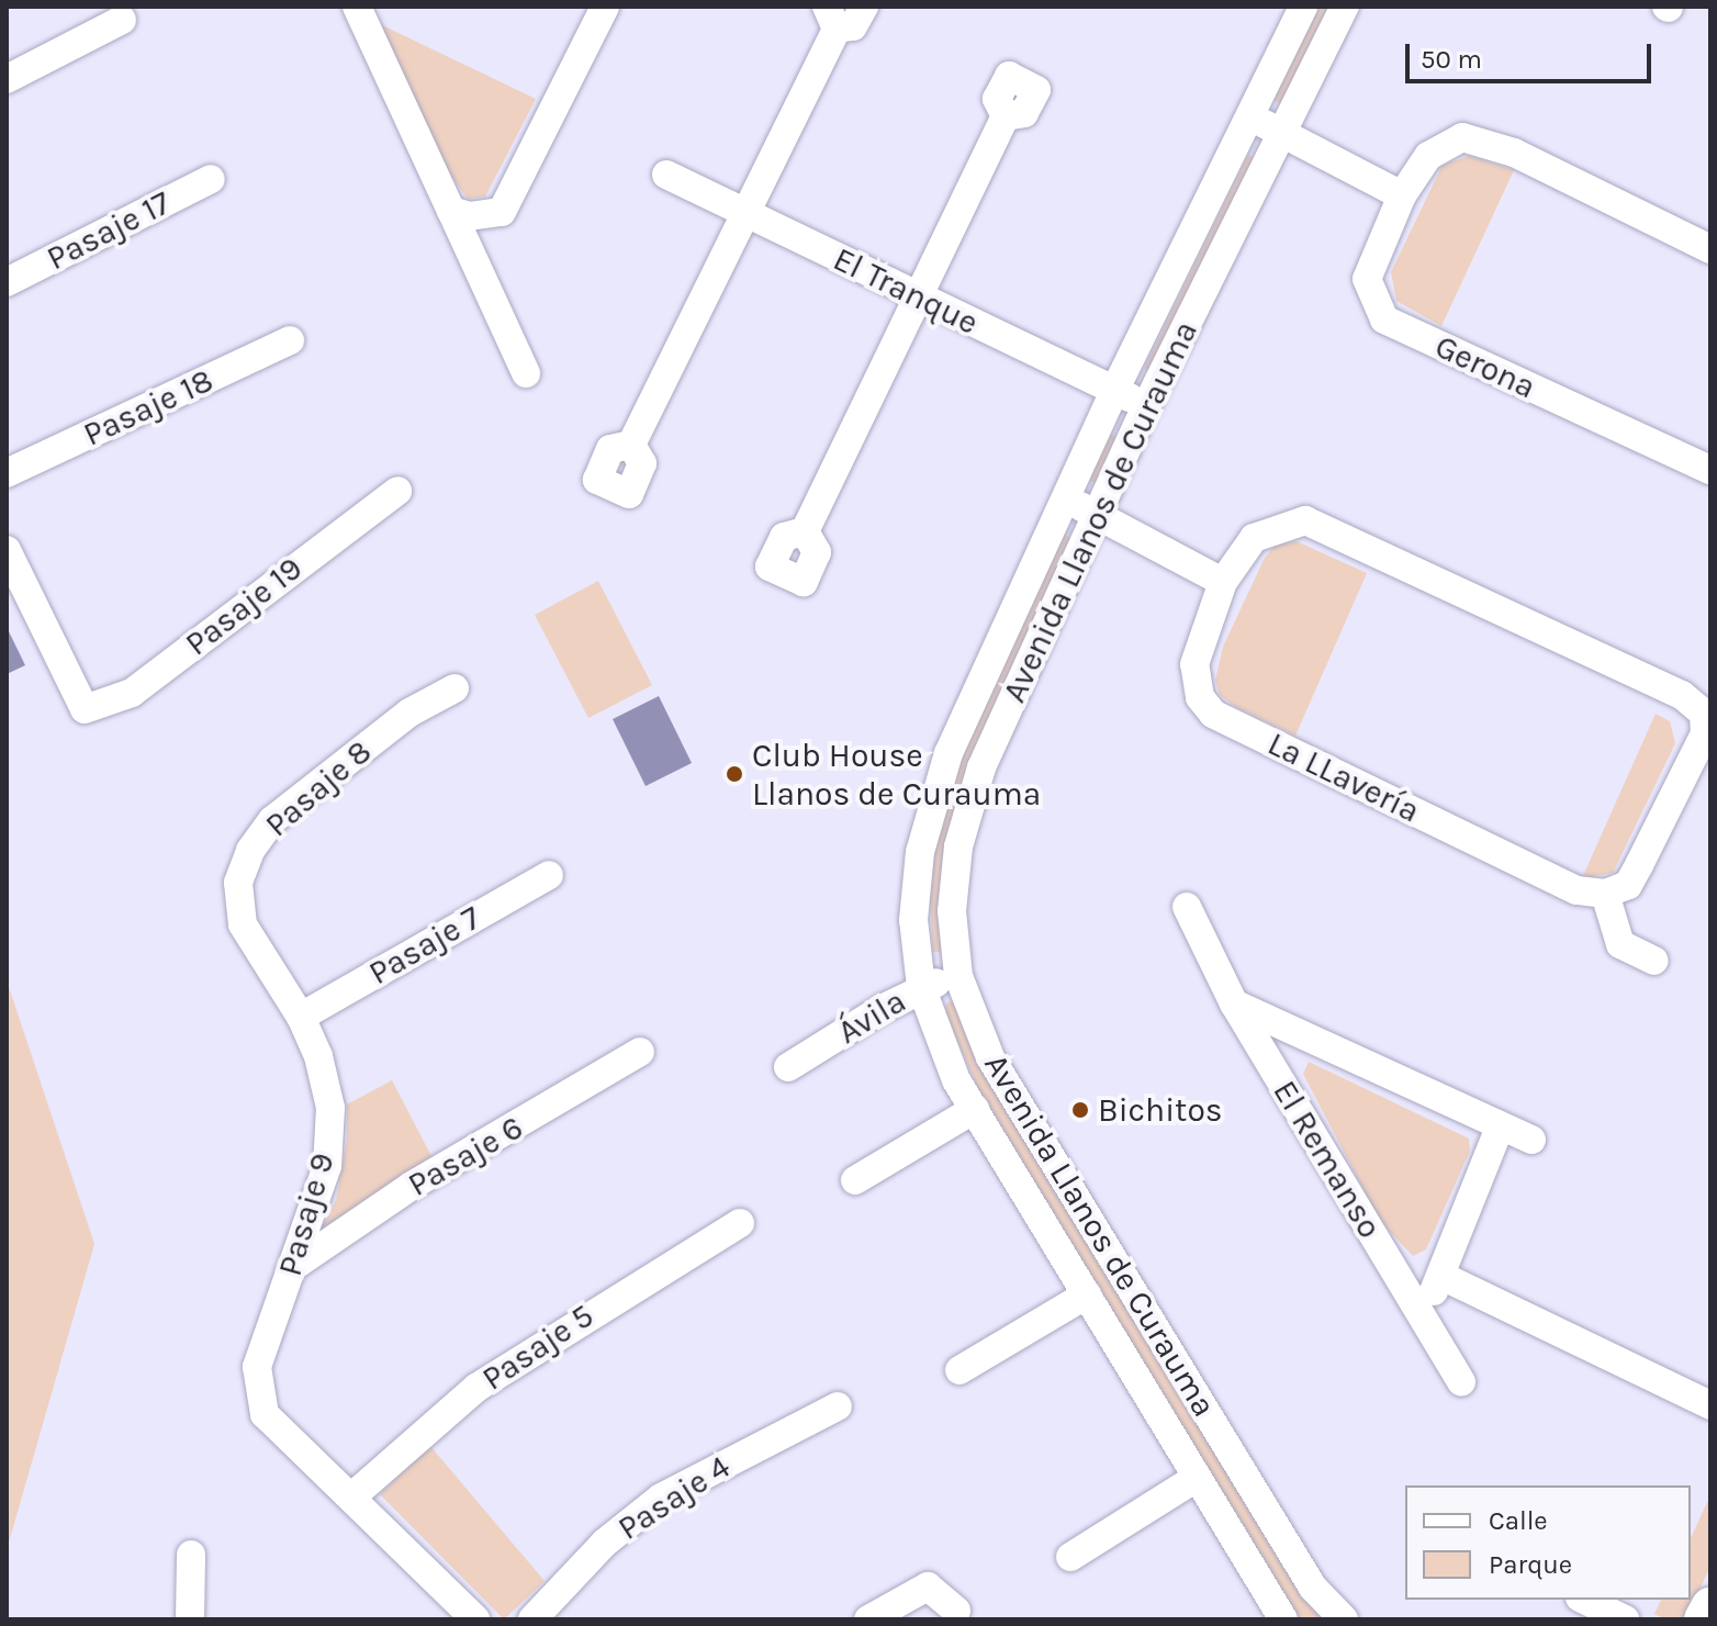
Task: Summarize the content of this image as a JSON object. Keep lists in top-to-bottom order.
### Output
{
  "streets": {
    "street": [
      "Pasaje 17",
      "El Tranque",
      "Gerona",
      "Pasaje 18",
      "Avenida Llanos de Curauma",
      "Pasaje 19",
      "La LLavería",
      "Pasaje 8",
      "Pasaje 7",
      "Ávila",
      "Pasaje 6",
      "El Remanso",
      "Pasaje 9",
      "Pasaje 5",
      "Pasaje 4"
    ]
  },
  "crossings": [
    ["El Tranque", "Avenida Llanos de Curauma"],
    ["Avenida Llanos de Curauma", "Ávila"],
    ["Pasaje 8", "Pasaje 9"],
    ["Pasaje 7", "Pasaje 9"],
    ["Pasaje 6", "Pasaje 9"],
    ["Pasaje 9", "Pasaje 5"]
  ],
  "places": ["Club House Llanos de Curauma", "Bichitos"],
  "legend": ["Calle", "Parque"],
  "scale_bar": "50 m"
}
